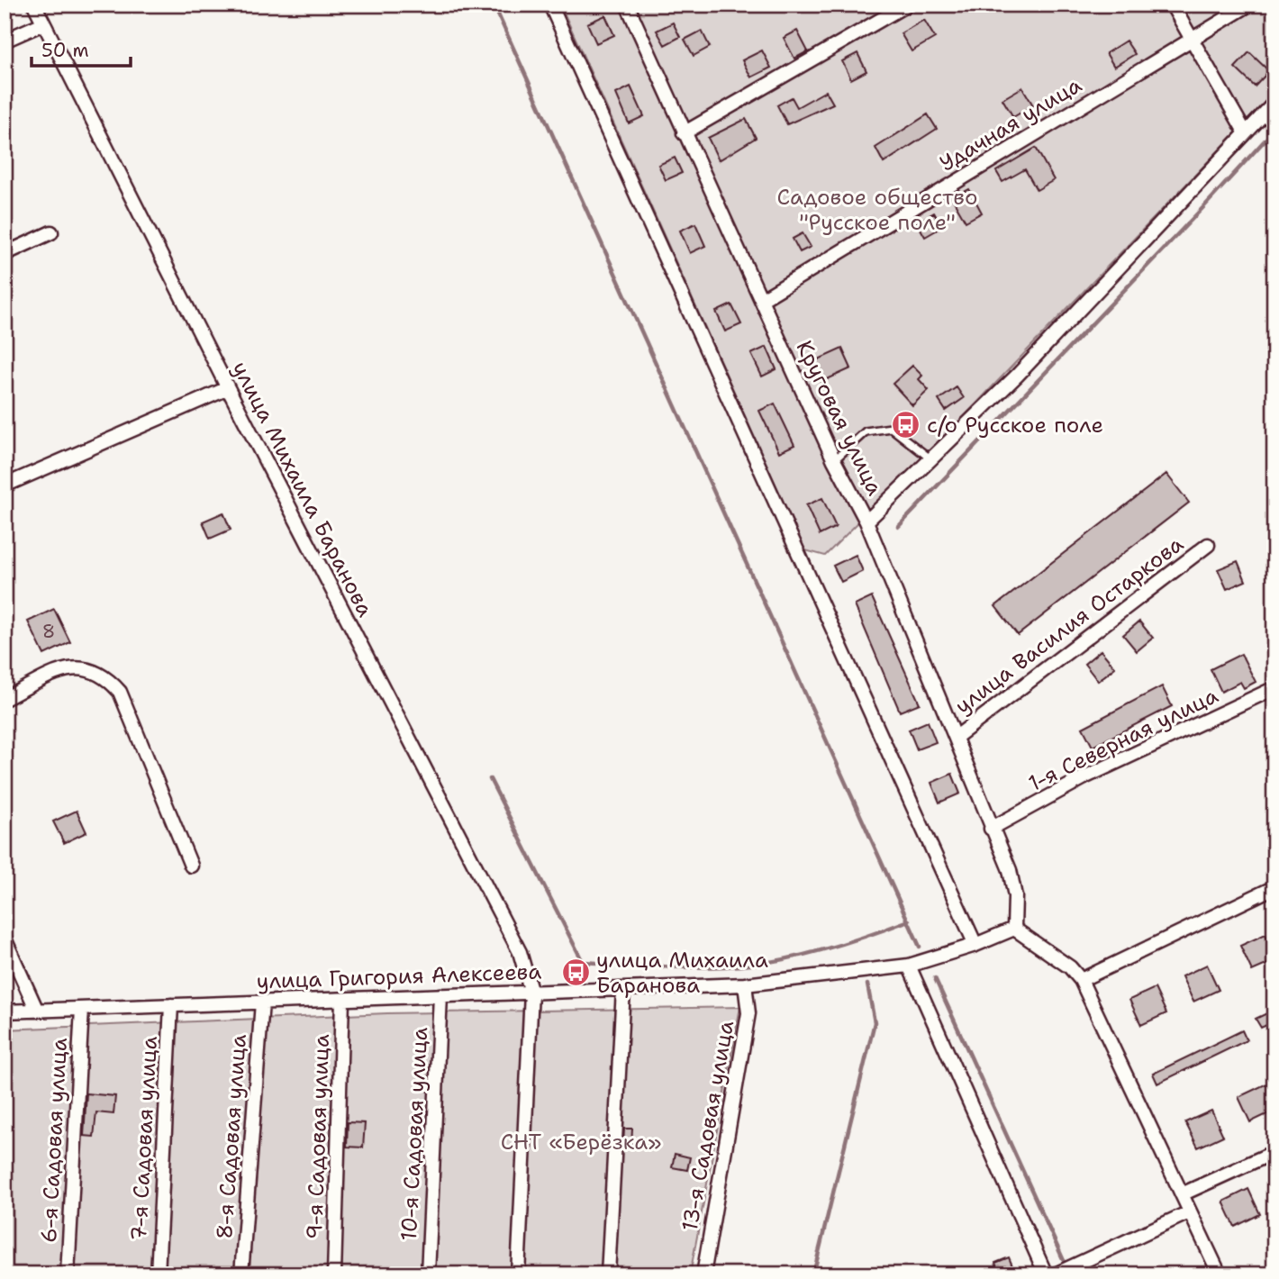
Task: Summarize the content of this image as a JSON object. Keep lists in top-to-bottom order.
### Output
{
  "streets": {
    "street": [
      "Удачная улица",
      "Круговая улица",
      "улица Михаила Баранова",
      "улица Василия Остаркова",
      "1-я Северная улица",
      "улица Григория Алексеева",
      "13-я Садовая улица",
      "10-я Садовая улица",
      "8-я Садовая улица",
      "9-я Садовая улица",
      "7-я Садовая улица",
      "6-я Садовая улица"
    ]
  },
  "crossings": [
    ["Удачная улица", "Круговая улица"],
    ["улица Михаила Баранова", "улица Григория Алексеева"],
    ["улица Григория Алексеева", "13-я Садовая улица"],
    ["улица Григория Алексеева", "10-я Садовая улица"],
    ["улица Григория Алексеева", "8-я Садовая улица"],
    ["улица Григория Алексеева", "9-я Садовая улица"],
    ["улица Григория Алексеева", "7-я Садовая улица"],
    ["улица Григория Алексеева", "6-я Садовая улица"]
  ],
  "parks": ["Садовое общество \"Русское поле\"", "СНТ «Берёзка»"],
  "places": {
    "bus stop": ["с/о Русское поле", "улица Михаила Баранова"]
  },
  "house_numbers": ["8"],
  "scale_bar": "50 m"
}
